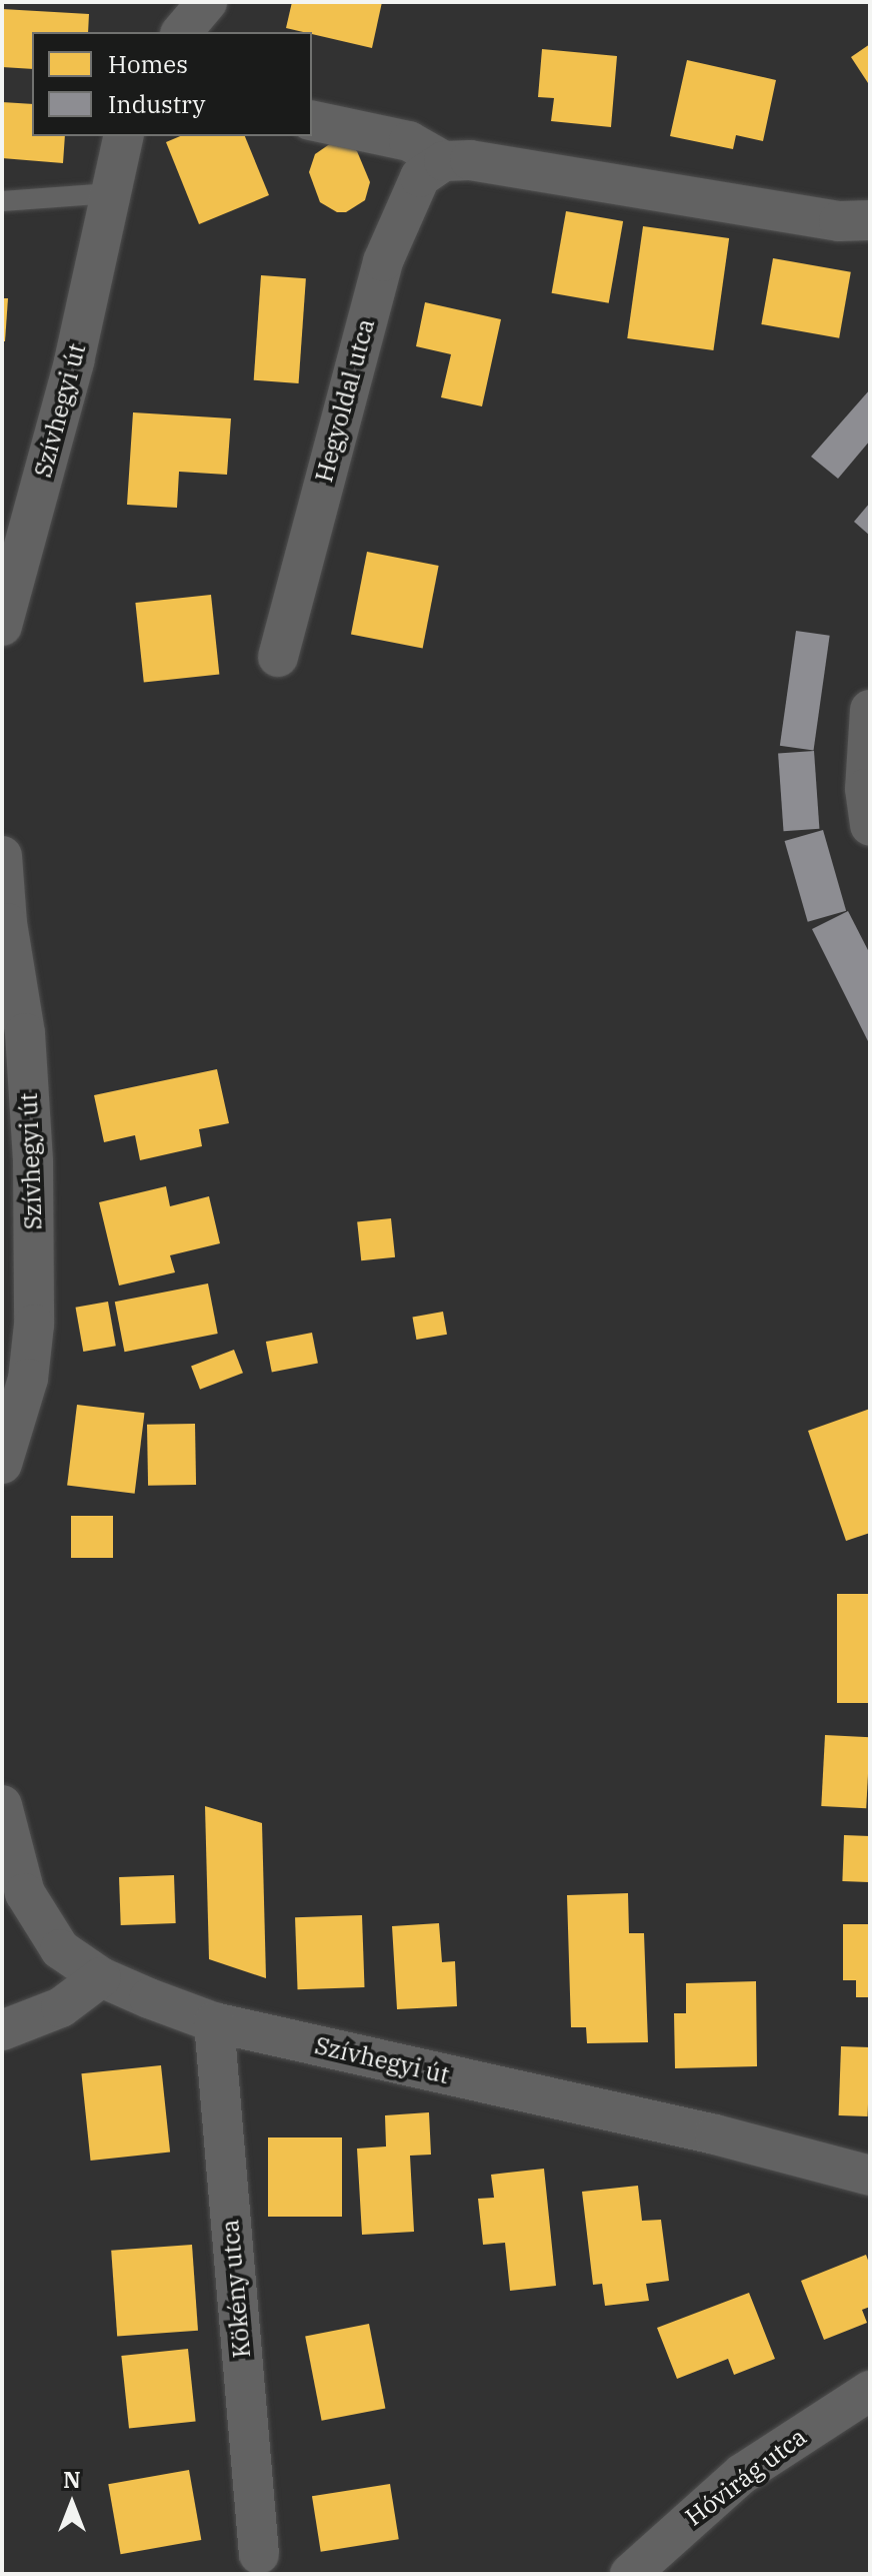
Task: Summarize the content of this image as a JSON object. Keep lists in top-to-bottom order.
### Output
{
  "streets": {
    "street": [
      "Hegyoldal utca",
      "Szívhegyi út",
      "Kökény utca",
      "Hóvirág utca"
    ]
  },
  "crossings": [
    ["Szívhegyi út", "Kökény utca"]
  ],
  "legend": ["Homes", "Industry"],
  "north": "top"
}
